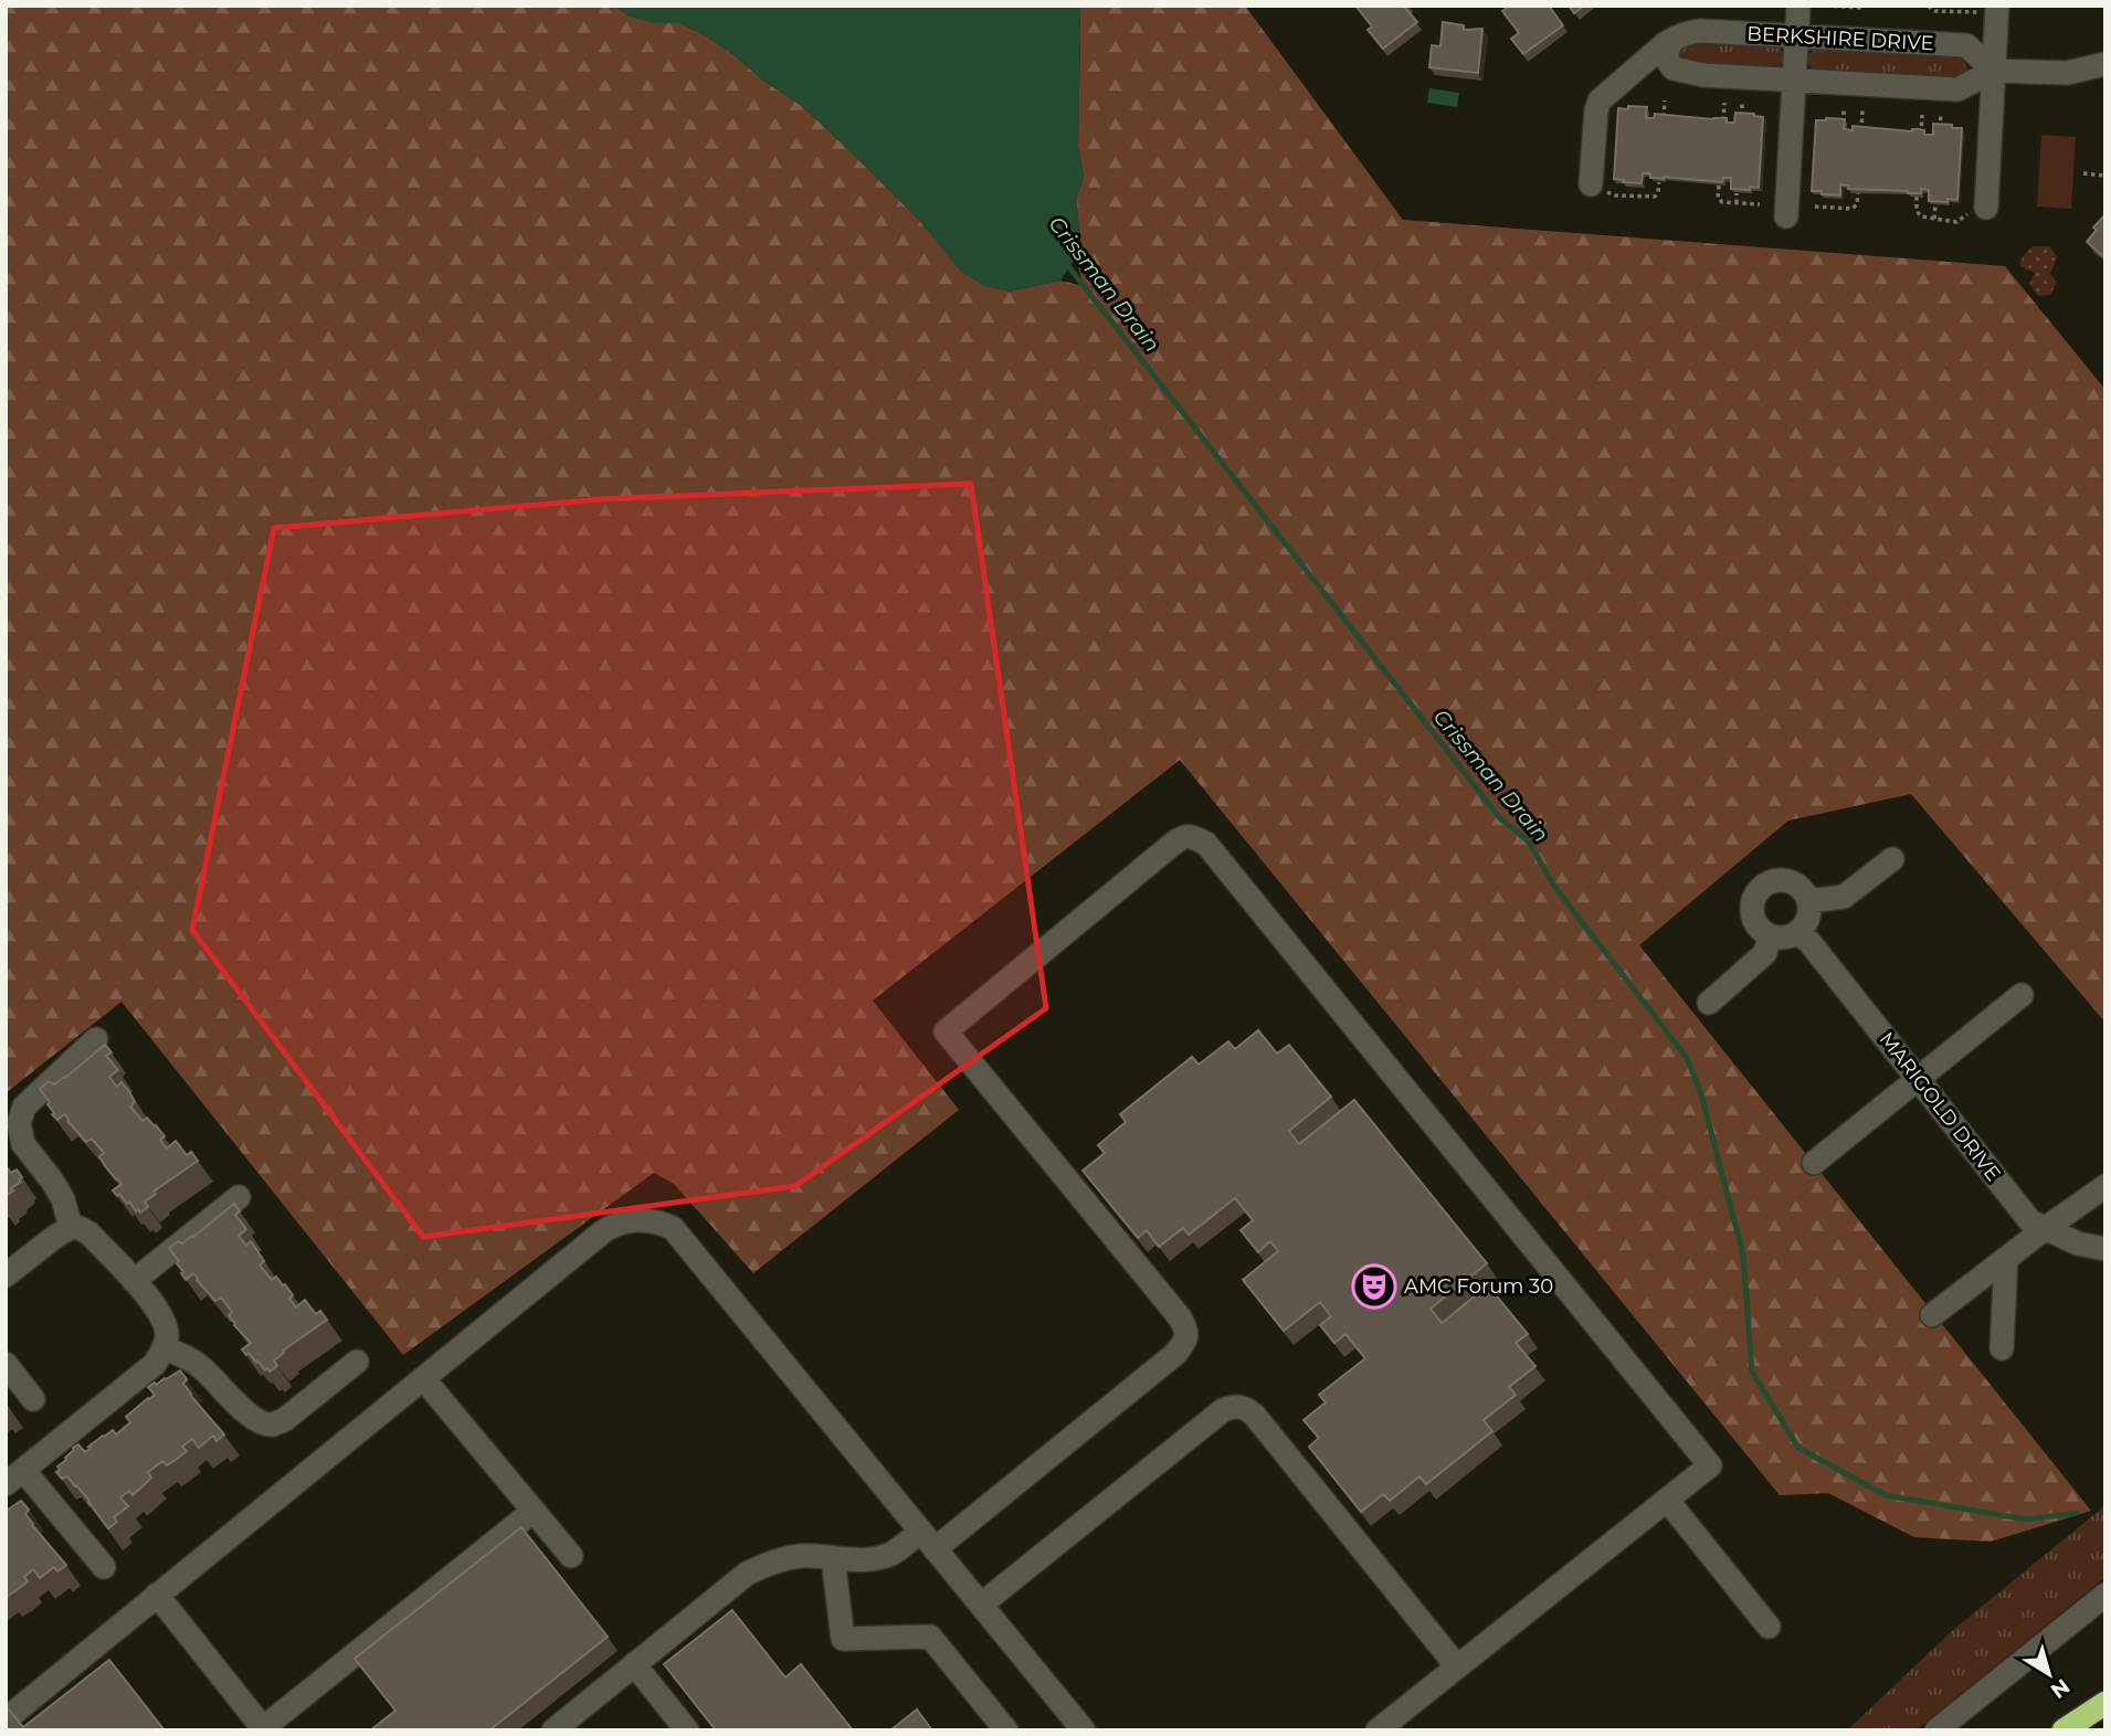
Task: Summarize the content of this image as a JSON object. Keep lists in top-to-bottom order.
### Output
{
  "streets": {
    "street": ["BERKSHIRE DRIVE", "MARIGOLD DRIVE"]
  },
  "water": ["Crissman Drain"],
  "places": {
    "theatre": ["AMC Forum 30"]
  },
  "north": "bottom right"
}
